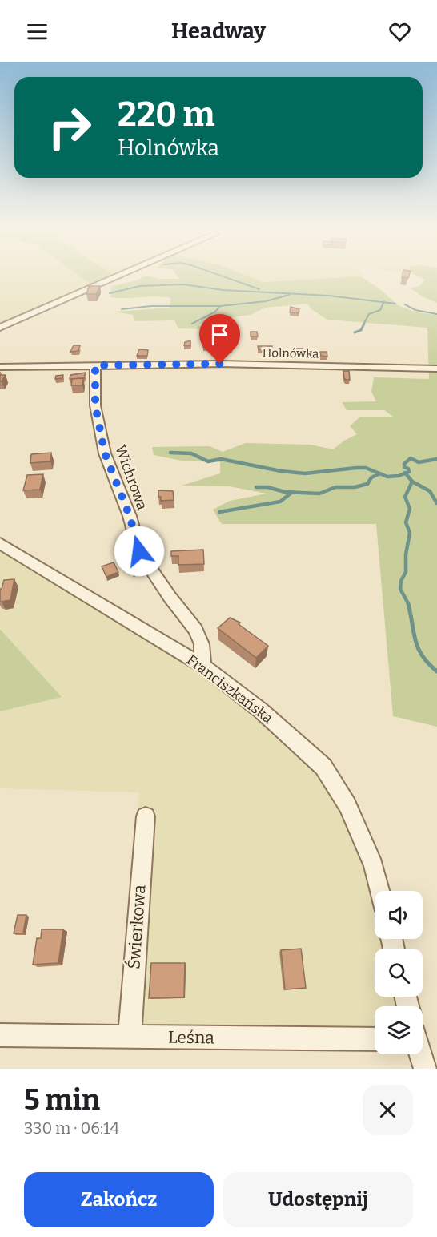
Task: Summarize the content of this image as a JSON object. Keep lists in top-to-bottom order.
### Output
{
  "streets": {
    "street": [
      "Holnówka",
      "Wichrowa",
      "Franciszkańska",
      "Świerkowa",
      "Leśna"
    ]
  },
  "crossings": [
    ["Holnówka", "Wichrowa"],
    ["Wichrowa", "Franciszkańska"],
    ["Świerkowa", "Leśna"]
  ],
  "page": {
    "header": "Headway",
    "turn": ["220 m", "Holnówka"],
    "heading": ["5 min", "330 m · 06:14"],
    "buttons": ["Zakończ", "Udostępnij"]
  }
}
